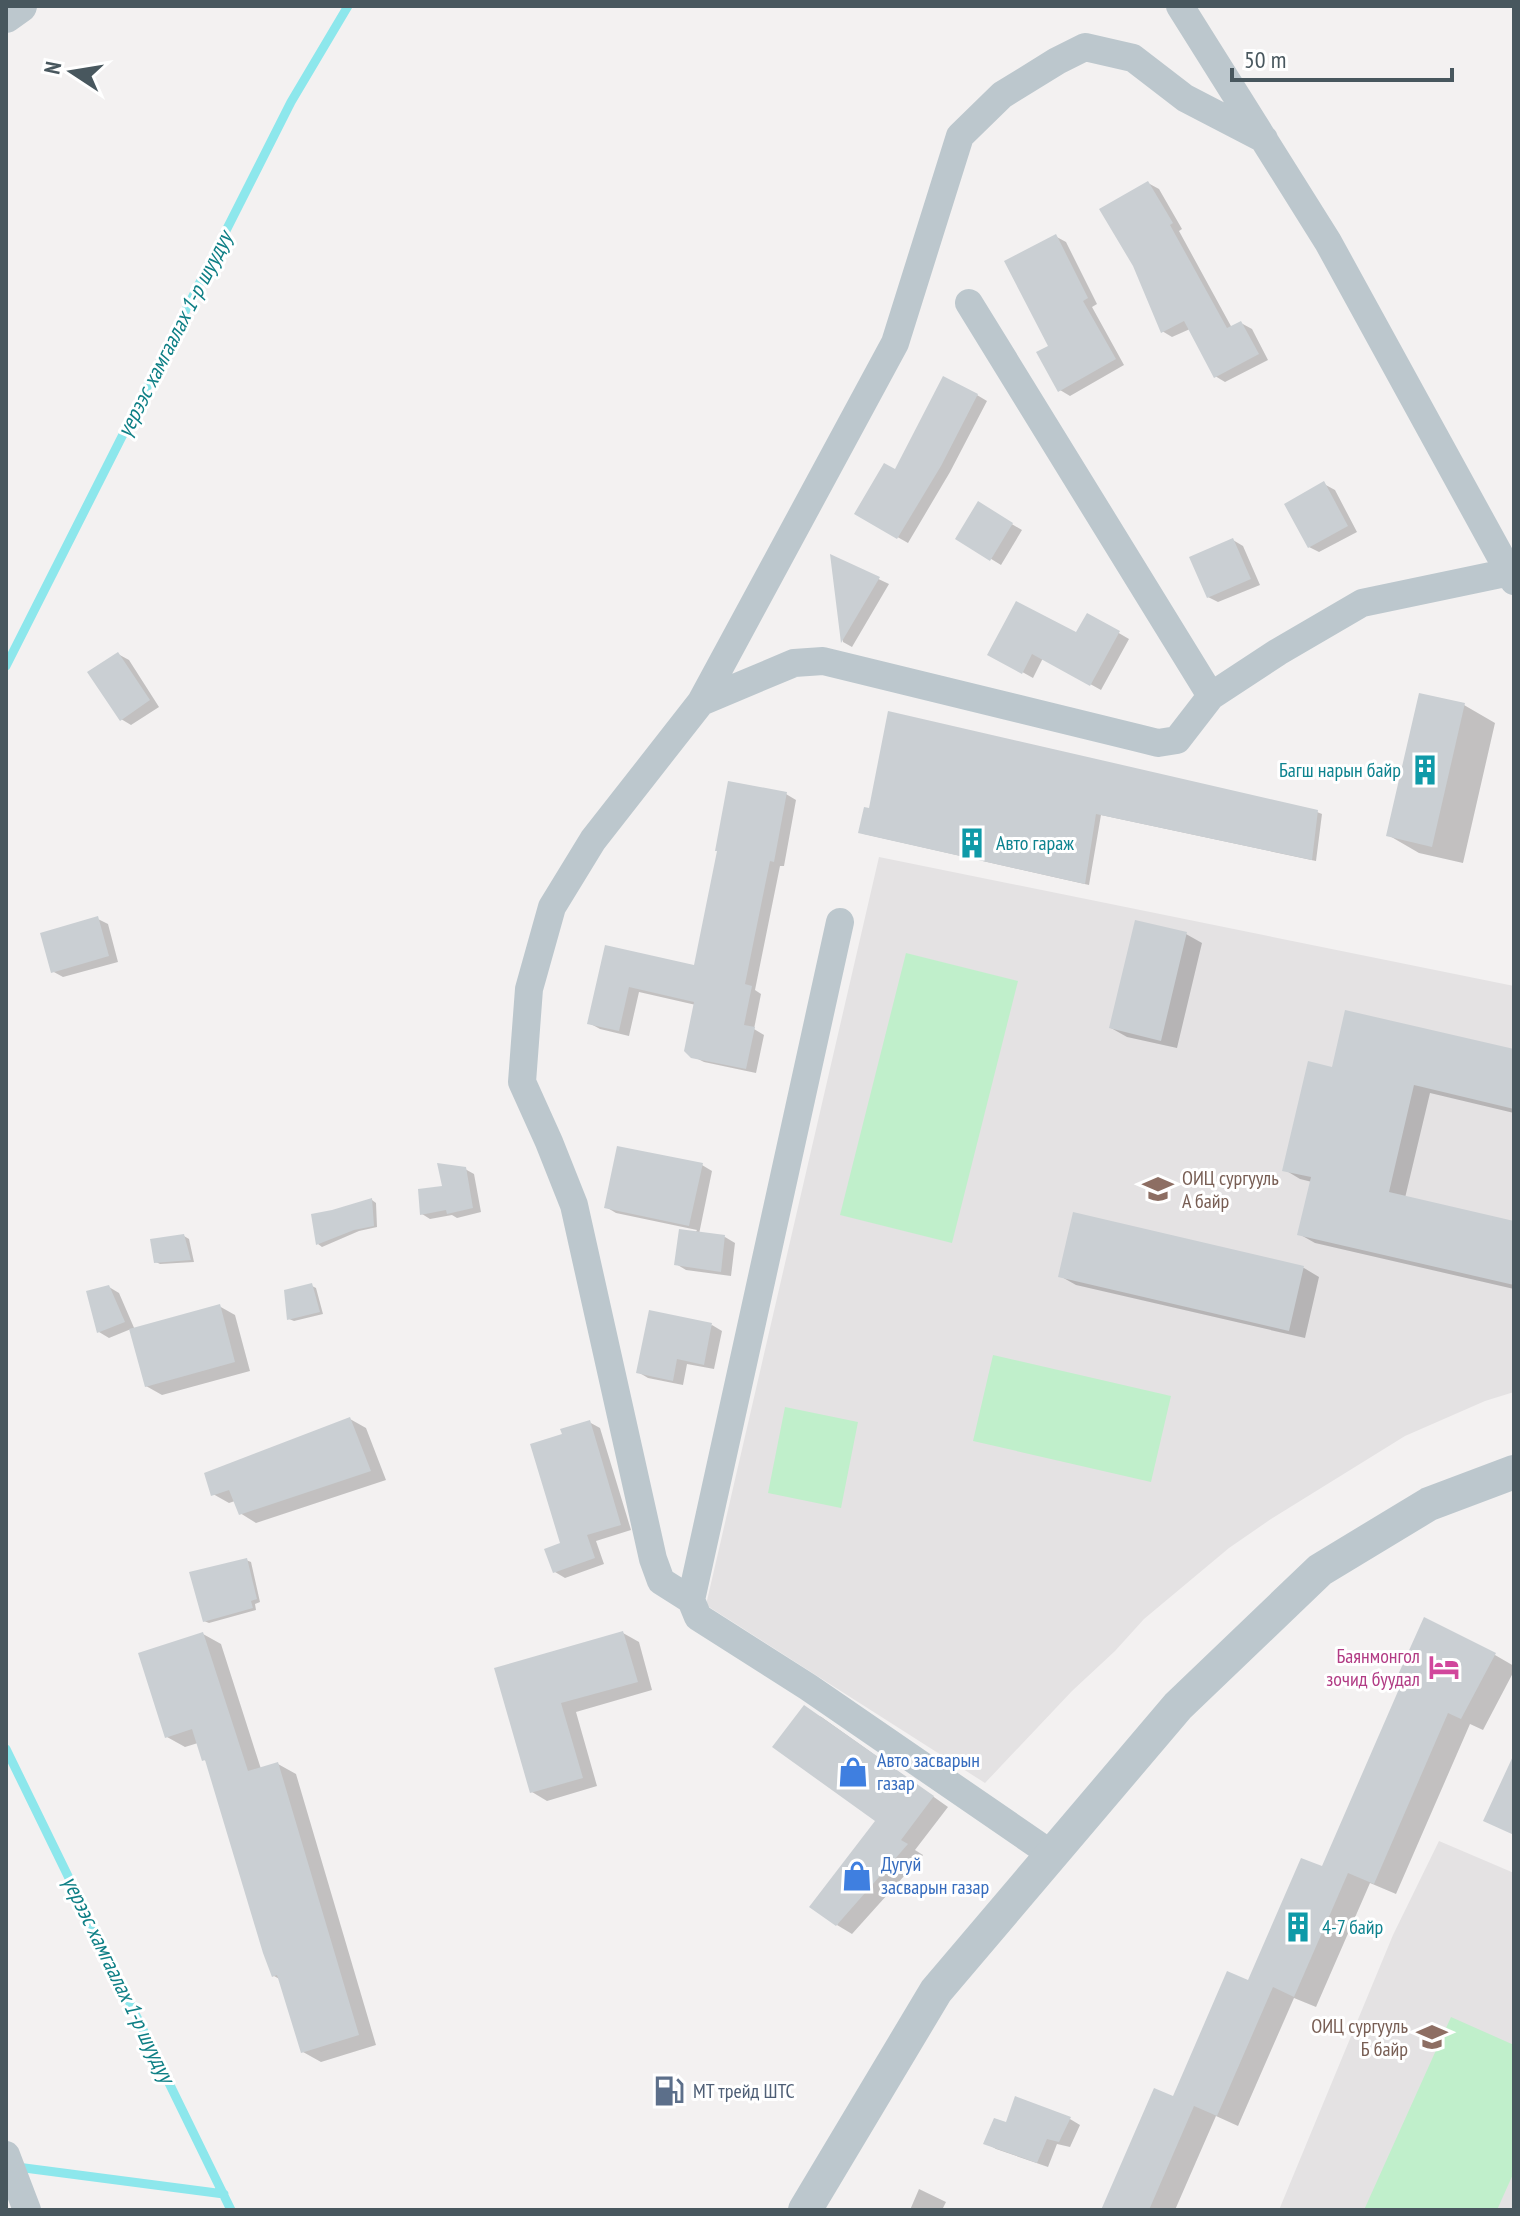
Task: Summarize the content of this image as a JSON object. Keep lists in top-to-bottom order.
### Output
{
  "water": ["үерээс хамгаалах 1-р шуудуу"],
  "places": {
    "building": ["Багш нарын байр", "Авто гараж", "4-7 байр"],
    "school or university": ["ОИЦ сургууль А байр", "ОИЦ сургууль Б байр"],
    "hotel": ["Баянмонгол зочид буудал"],
    "shop": ["Авто засварын газар", "Дугуй засварын газар"],
    "fuel station": ["МТ трейд ШТС"]
  },
  "scale_bar": "50 m",
  "north": "left"
}
